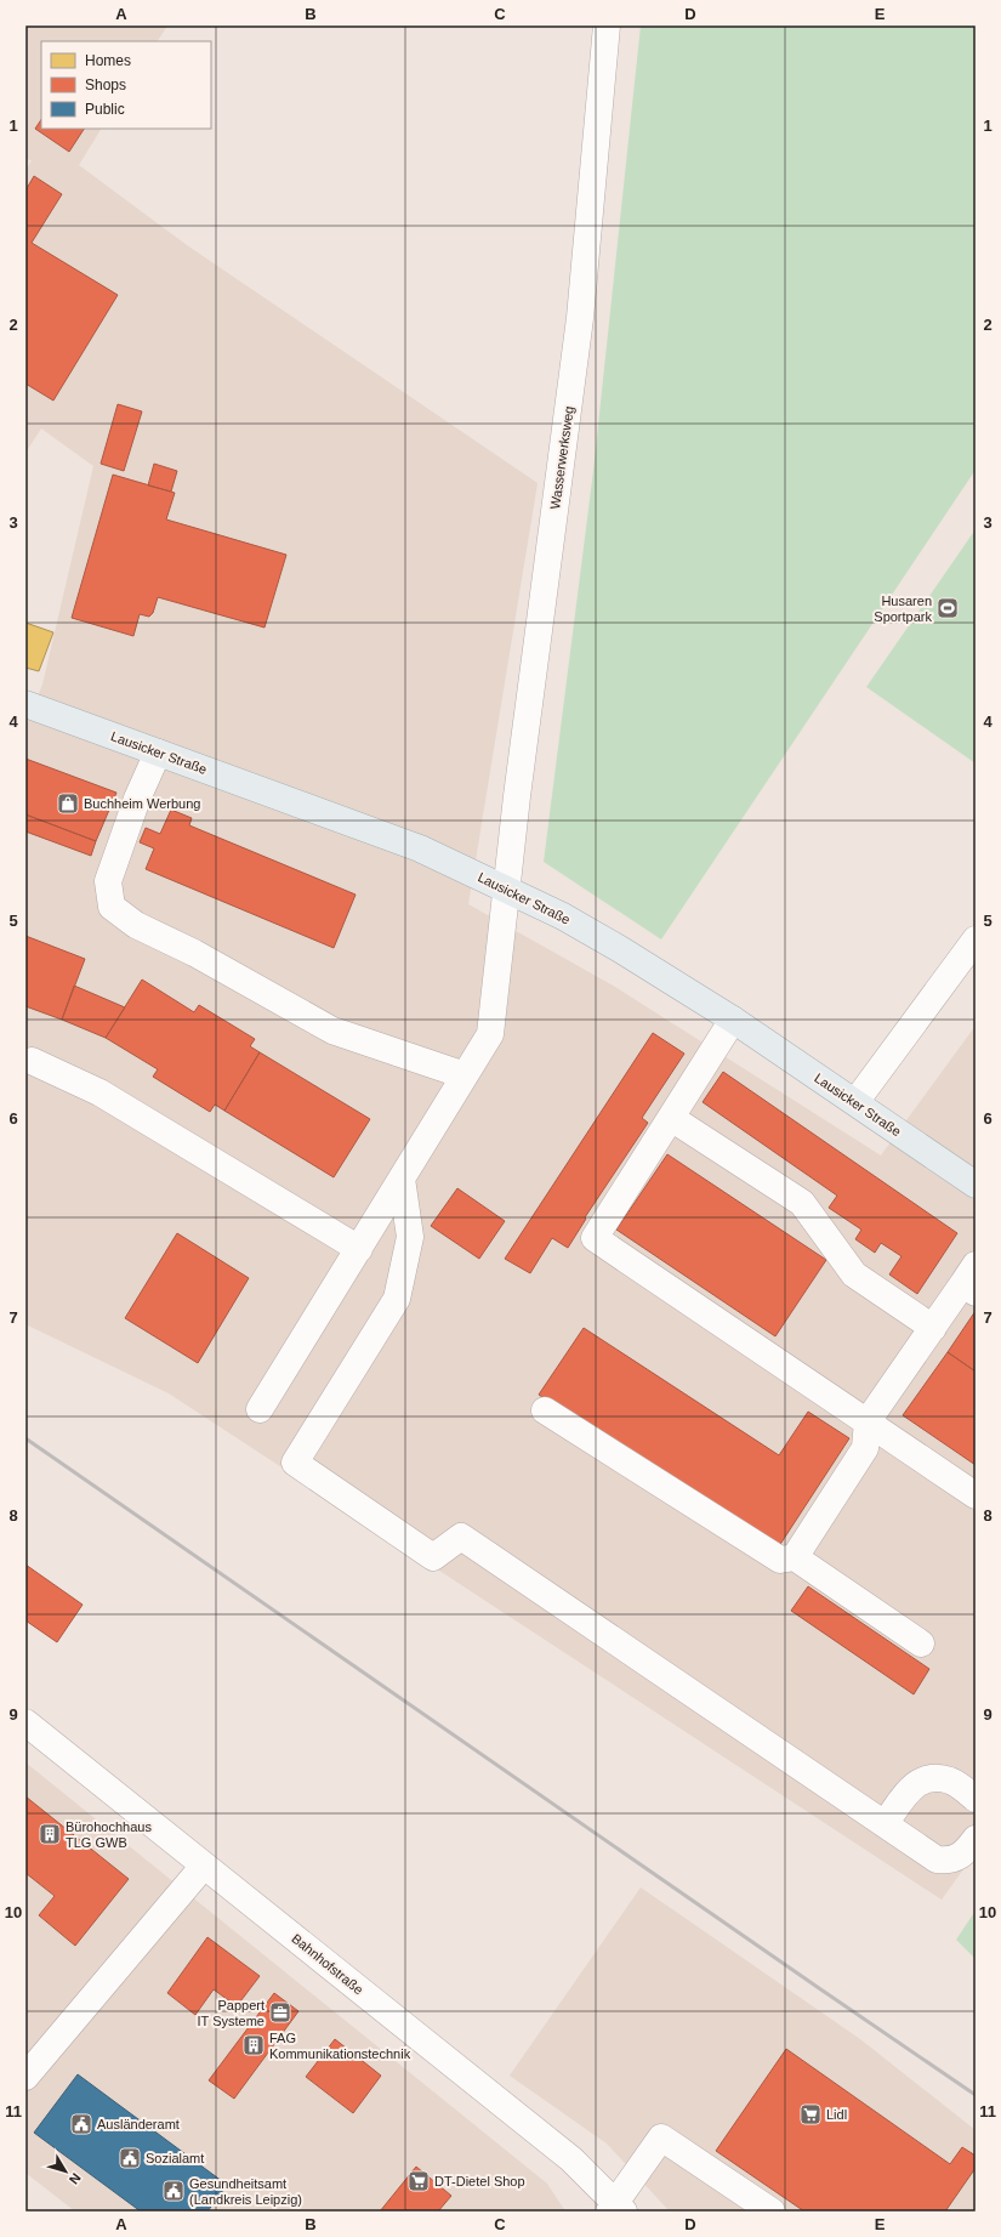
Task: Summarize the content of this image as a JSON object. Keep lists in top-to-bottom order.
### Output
{
  "streets": {
    "main road": ["Lausicker Straße"],
    "street": ["Wasserwerksweg", "Bahnhofstraße"]
  },
  "crossings": [
    ["Wasserwerksweg", "Lausicker Straße"]
  ],
  "places": {
    "sports": ["Husaren Sportpark"],
    "shop": ["Buchheim Werbung"],
    "building": ["Bürohochhaus TLG GWB", "FAG Kommunikationstechnik"],
    "office": ["Pappert IT Systeme"],
    "supermarket": ["Lidl", "DT-Dietel Shop"],
    "public building": ["Ausländeramt", "Sozialamt", "Gesundheitsamt (Landkreis Leipzig)"]
  },
  "legend": ["Homes", "Shops", "Public"],
  "north": "bottom right",
  "grid": {
    "columns": [
      "A",
      "B",
      "C",
      "D",
      "E"
    ],
    "rows": [
      "1",
      "2",
      "3",
      "4",
      "5",
      "6",
      "7",
      "8",
      "9",
      "10",
      "11"
    ]
  }
}
